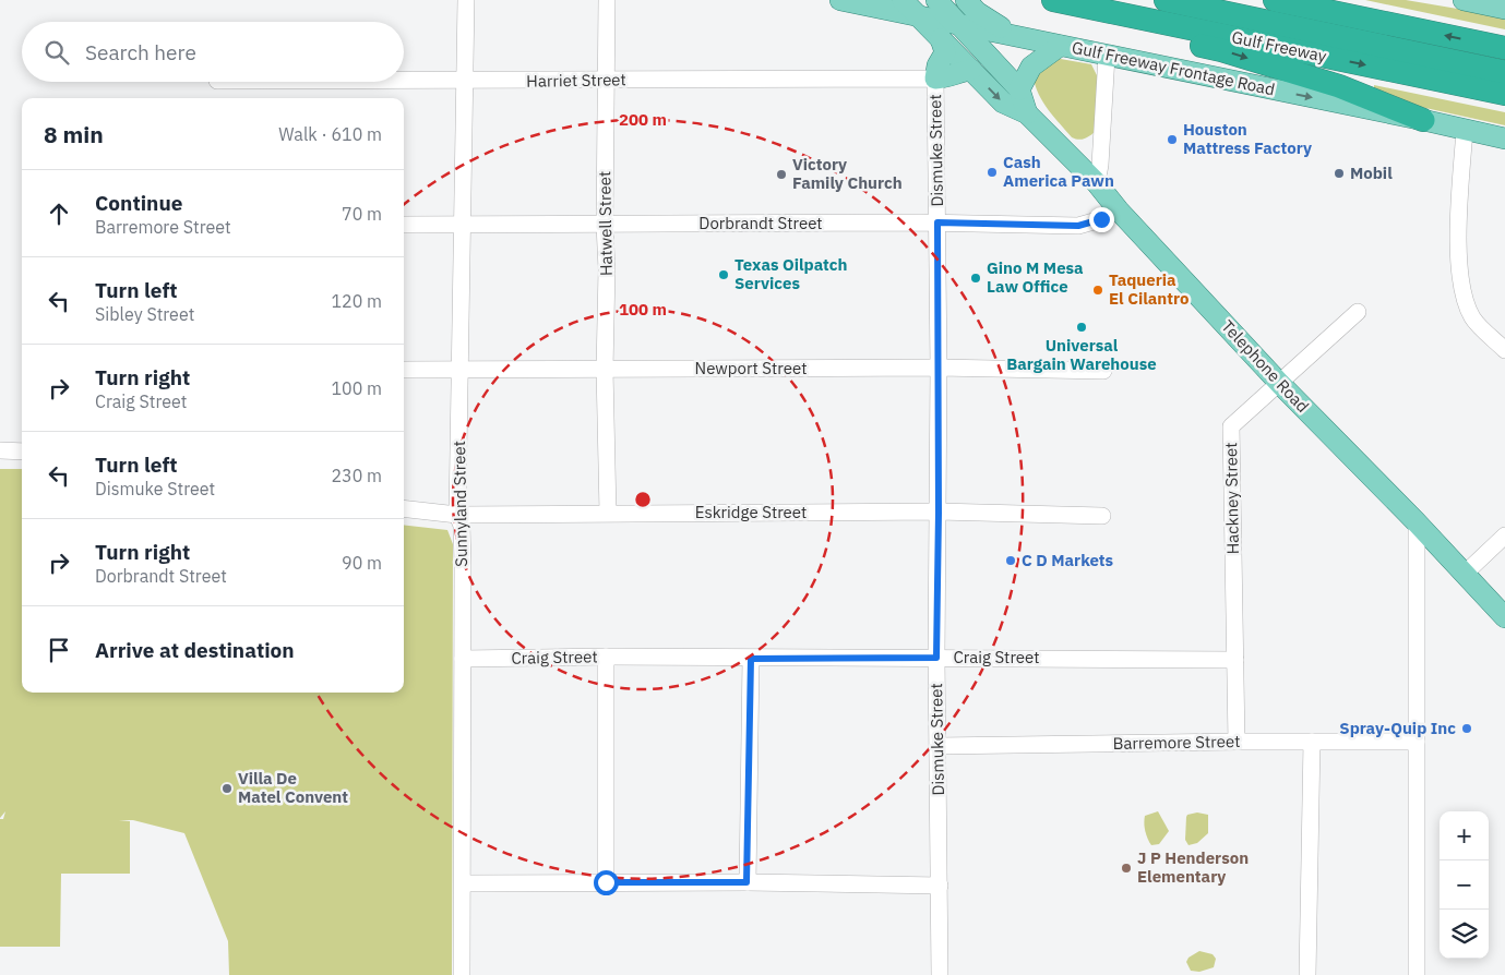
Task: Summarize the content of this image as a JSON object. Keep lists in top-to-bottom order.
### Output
{
  "streets": {
    "highway": ["Gulf Freeway"],
    "main road": ["Gulf Freeway Frontage Road", "Telephone Road"],
    "street": [
      "Harriet Street",
      "Dismuke Street",
      "Hatwell Street",
      "Dorbrandt Street",
      "Newport Street",
      "Hackney Street",
      "Sunnyland Street",
      "Eskridge Street",
      "Craig Street",
      "Barremore Street"
    ]
  },
  "crossings": [
    ["Gulf Freeway Frontage Road", "Telephone Road"],
    ["Harriet Street", "Dismuke Street"],
    ["Harriet Street", "Hatwell Street"],
    ["Harriet Street", "Sunnyland Street"],
    ["Dismuke Street", "Dorbrandt Street"],
    ["Dismuke Street", "Newport Street"],
    ["Dismuke Street", "Eskridge Street"],
    ["Dismuke Street", "Craig Street"],
    ["Dismuke Street", "Barremore Street"],
    ["Hatwell Street", "Dorbrandt Street"],
    ["Hatwell Street", "Newport Street"],
    ["Hatwell Street", "Eskridge Street"],
    ["Dorbrandt Street", "Telephone Road"],
    ["Dorbrandt Street", "Sunnyland Street"],
    ["Telephone Road", "Hackney Street"],
    ["Newport Street", "Sunnyland Street"],
    ["Hackney Street", "Craig Street"],
    ["Hackney Street", "Barremore Street"],
    ["Sunnyland Street", "Eskridge Street"],
    ["Sunnyland Street", "Craig Street"]
  ],
  "one_way": ["Gulf Freeway Frontage Road"],
  "places": [
    "Houston Mattress Factory",
    "Cash America Pawn",
    "Mobil",
    "Victory Family Church",
    "Texas Oilpatch Services",
    "Gino M Mesa Law Office",
    "Taqueria El Cilantro",
    "Universal Bargain Warehouse",
    "C D Markets",
    "Spray-Quip Inc",
    "Villa De Matel Convent",
    "J P Henderson Elementary"
  ],
  "page": {
    "search": "Search here",
    "heading": ["8 min", "Walk · 610 m"],
    "list": [
      ["Continue", "Barremore Street", "70 m"],
      ["Turn left", "Sibley Street", "120 m"],
      ["Turn right", "Craig Street", "100 m"],
      ["Turn left", "Dismuke Street", "230 m"],
      ["Turn right", "Dorbrandt Street", "90 m"],
      "Arrive at destination"
    ],
    "map_buttons": ["+", "−"]
  },
  "rings": ["200 m", "100 m"]
}
